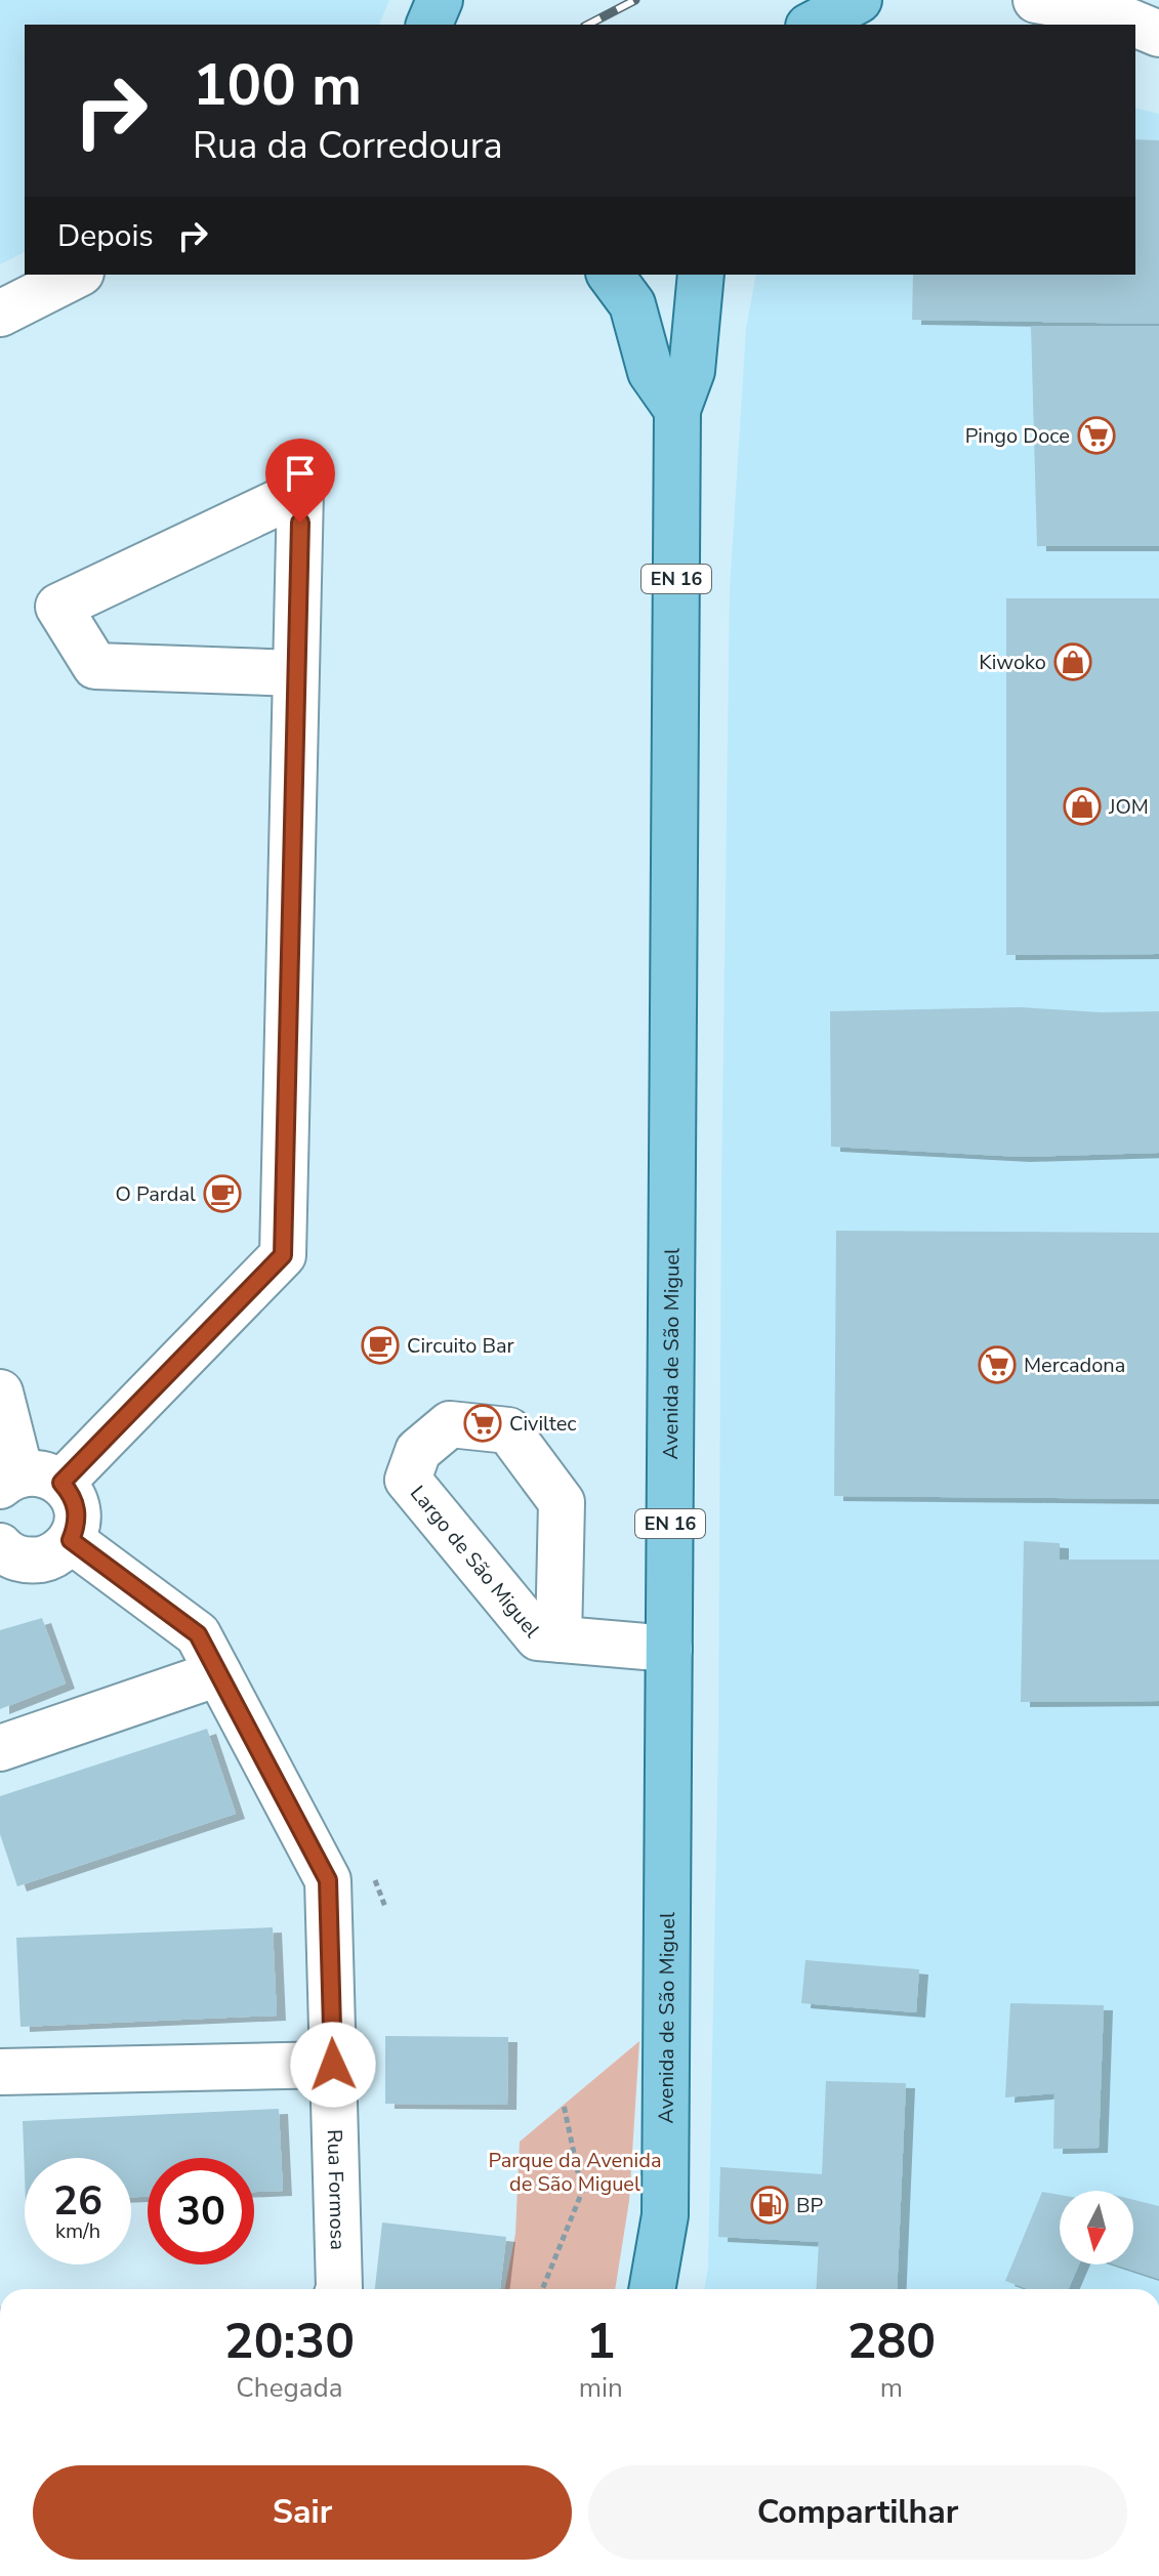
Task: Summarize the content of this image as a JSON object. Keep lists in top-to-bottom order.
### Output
{
  "streets": {
    "main road": ["EN 16", "Avenida de São Miguel"],
    "street": ["Largo de São Miguel", "Rua Formosa"]
  },
  "crossings": [
    ["Avenida de São Miguel", "Largo de São Miguel"]
  ],
  "parks": ["Parque da Avenida de São Miguel"],
  "places": {
    "supermarket": ["Pingo Doce", "Mercadona", "Civiltec"],
    "shop": ["Kiwoko", "JOM"],
    "cafe": ["O Pardal", "Circuito Bar"],
    "fuel station": ["BP"]
  },
  "north": "bottom",
  "page": {
    "turn": ["100 m", "Rua da Corredoura"],
    "then": "Depois",
    "speed": "26 km/h",
    "limit": "30",
    "eta": [
      "20:30",
      "Chegada",
      "1",
      "min",
      "280",
      "m"
    ],
    "buttons": ["Sair", "Compartilhar"]
  }
}
